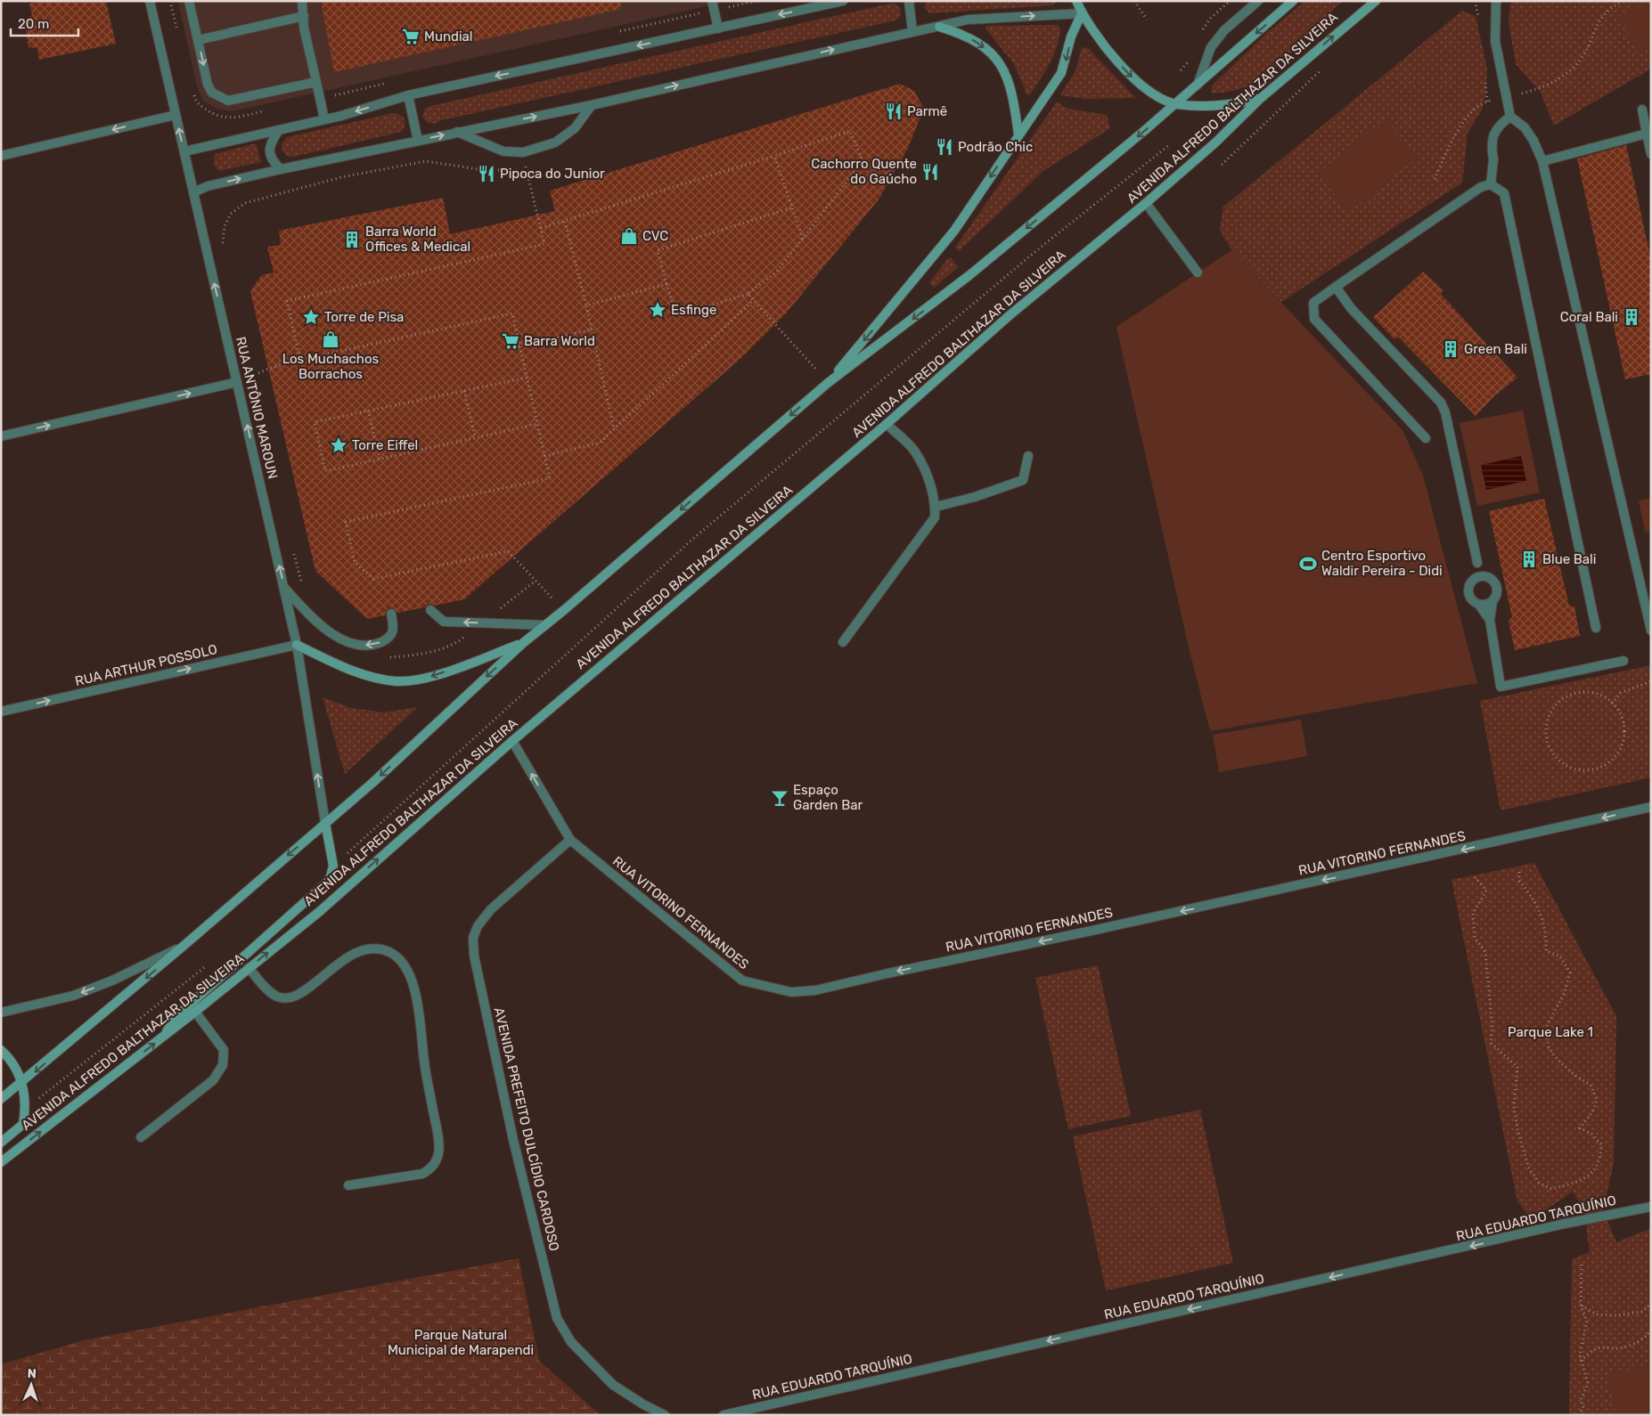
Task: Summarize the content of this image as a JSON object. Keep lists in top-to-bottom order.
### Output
{
  "streets": {
    "main road": ["AVENIDA ALFREDO BALTHAZAR DA SILVEIRA"],
    "street": [
      "RUA ANTÔNIO MAROUN",
      "RUA ARTHUR POSSOLO",
      "RUA VITORINO FERNANDES",
      "AVENIDA PREFEITO DULCÍDIO CARDOSO",
      "RUA EDUARDO TARQUÍNIO"
    ]
  },
  "crossings": [
    ["AVENIDA ALFREDO BALTHAZAR DA SILVEIRA", "RUA VITORINO FERNANDES"],
    ["RUA ANTÔNIO MAROUN", "RUA ARTHUR POSSOLO"],
    ["RUA VITORINO FERNANDES", "AVENIDA PREFEITO DULCÍDIO CARDOSO"]
  ],
  "one_way": [
    "RUA ANTÔNIO MAROUN",
    "RUA ARTHUR POSSOLO",
    "RUA VITORINO FERNANDES",
    "RUA EDUARDO TARQUÍNIO"
  ],
  "parks": ["Parque Lake 1", "Parque Natural Municipal de Marapendi"],
  "places": {
    "supermarket": ["Mundial", "Barra World"],
    "restaurant": [
      "Parmê",
      "Podrão Chic",
      "Cachorro Quente do Gaúcho",
      "Pipoca do Junior"
    ],
    "shop": ["CVC", "Los Muchachos Borrachos"],
    "building": [
      "Barra World Offices & Medical",
      "Coral Bali",
      "Green Bali",
      "Blue Bali"
    ],
    "place": ["Esfinge", "Torre de Pisa", "Torre Eiffel"],
    "sports": ["Centro Esportivo Waldir Pereira - Didi"],
    "bar": ["Espaço Garden Bar"]
  },
  "scale_bar": "20 m",
  "north": "top"
}
